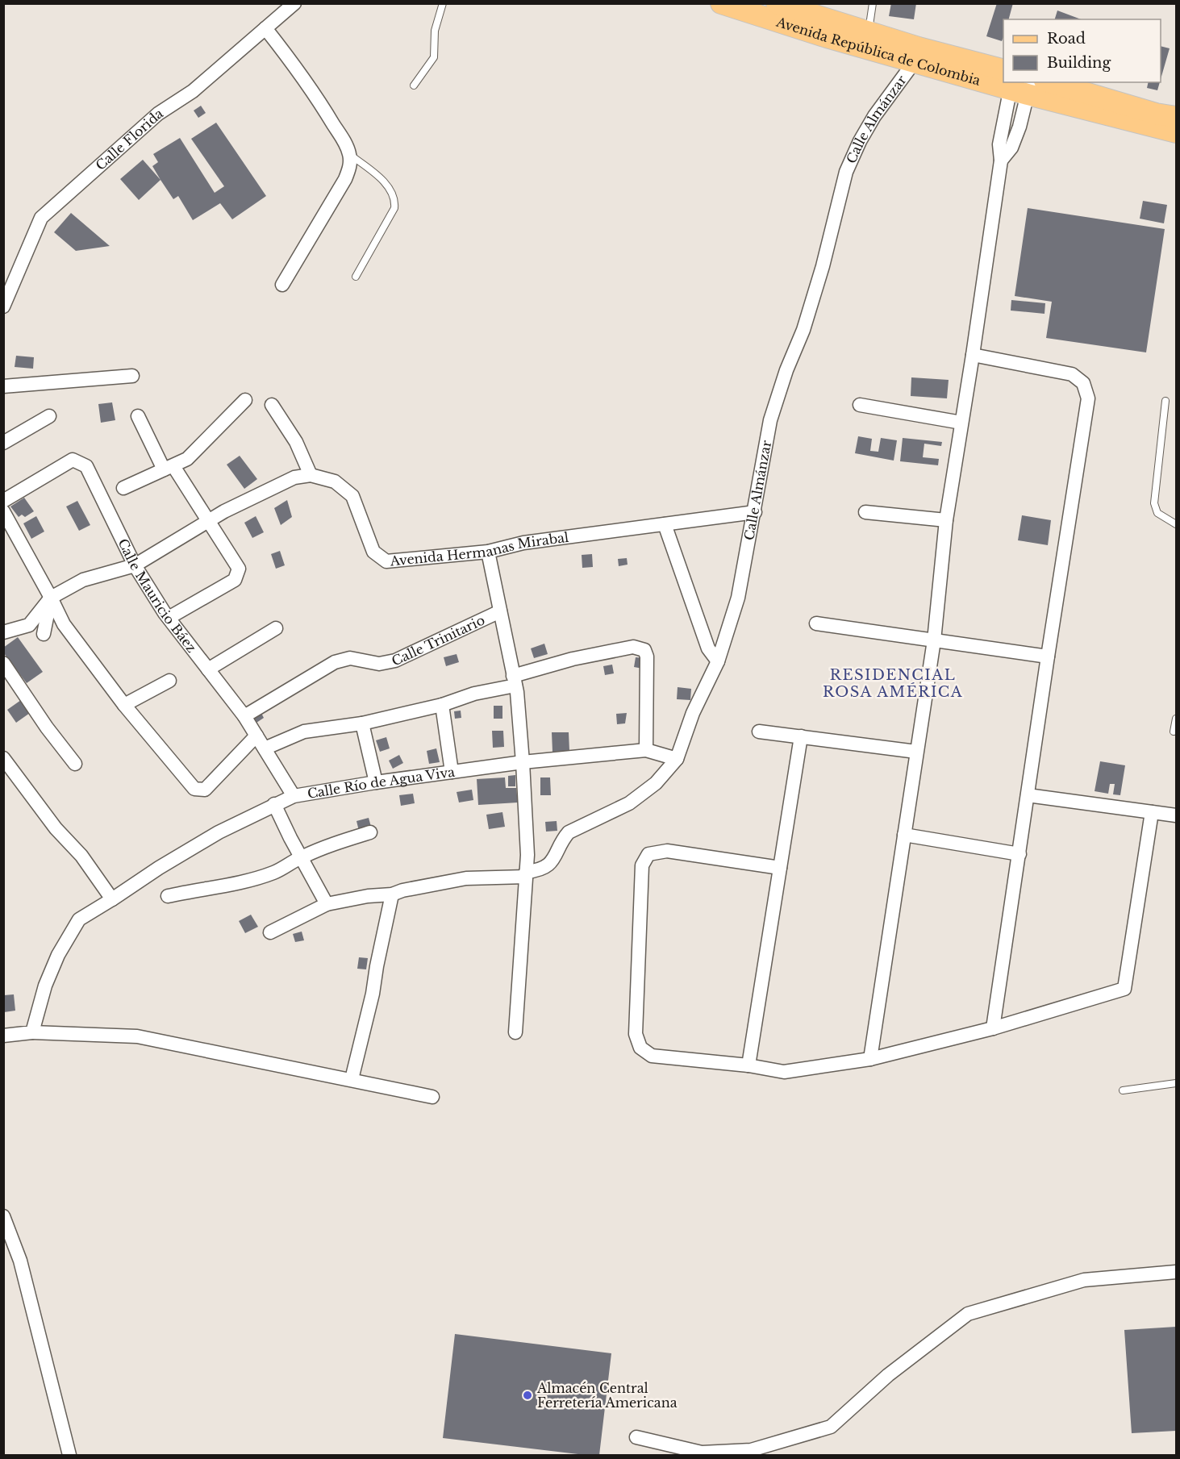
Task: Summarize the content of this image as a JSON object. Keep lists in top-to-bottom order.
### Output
{
  "streets": {
    "main road": ["Avenida República de Colombia"],
    "street": [
      "Calle Almánzar",
      "Calle Florida",
      "Avenida Hermanas Mirabal",
      "Calle Mauricio Báez",
      "Calle Trinitario",
      "Calle Río de Agua Viva"
    ]
  },
  "crossings": [
    ["Avenida República de Colombia", "Calle Almánzar"],
    ["Calle Almánzar", "Avenida Hermanas Mirabal"],
    ["Calle Almánzar", "Calle Río de Agua Viva"],
    ["Avenida Hermanas Mirabal", "Calle Mauricio Báez"],
    ["Calle Mauricio Báez", "Calle Trinitario"],
    ["Calle Mauricio Báez", "Calle Río de Agua Viva"]
  ],
  "districts": ["RESIDENCIAL ROSA AMÉRICA"],
  "places": ["Almacén Central Ferretería Americana"],
  "legend": ["Road", "Building"]
}
